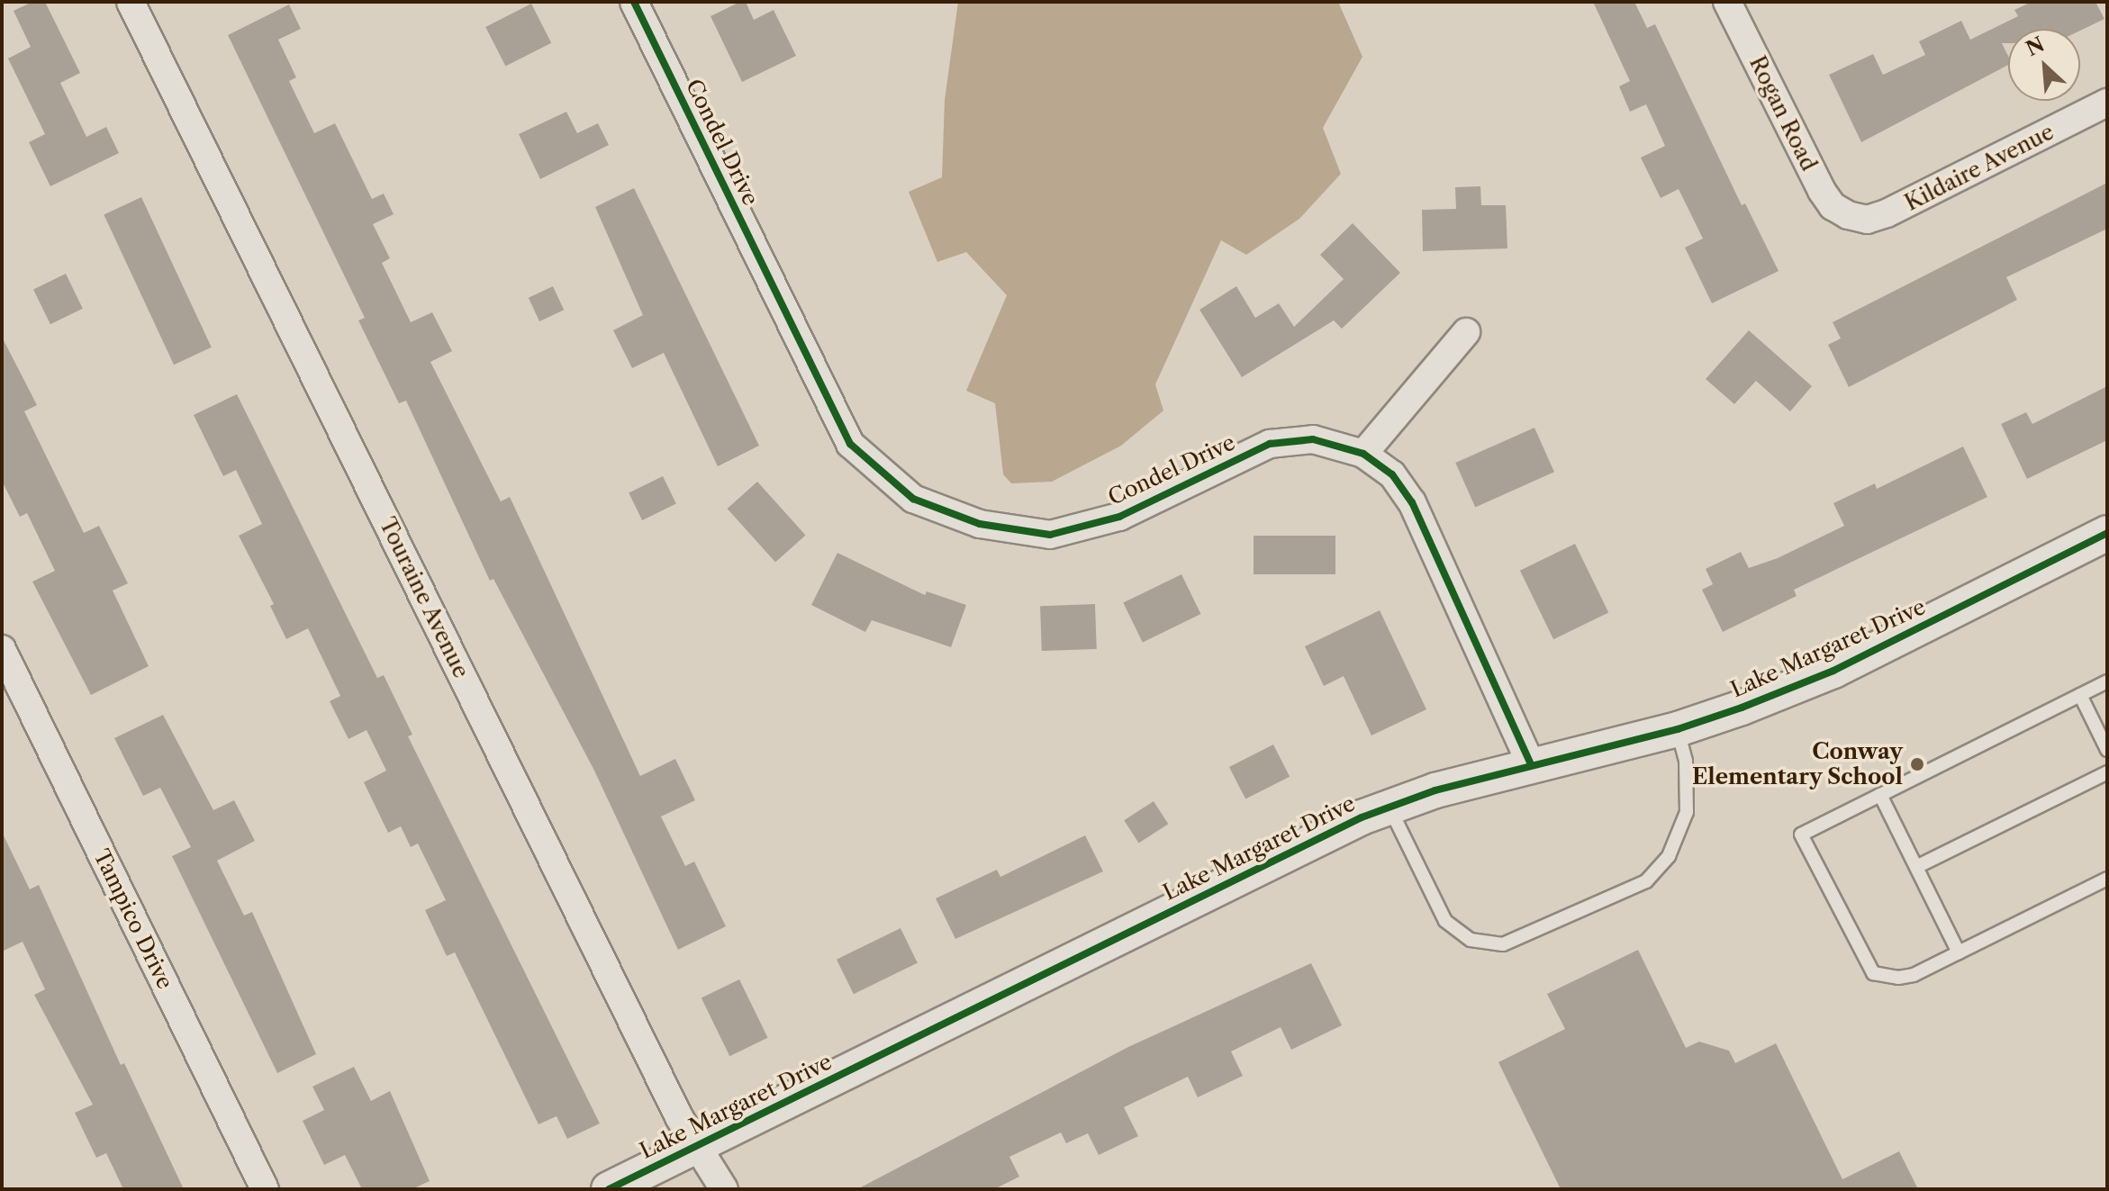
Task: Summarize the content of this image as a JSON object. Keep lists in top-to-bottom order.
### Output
{
  "streets": {
    "street": [
      "Rogan Road",
      "Condel Drive",
      "Kildaire Avenue",
      "Touraine Avenue",
      "Lake Margaret Drive",
      "Tampico Drive"
    ]
  },
  "crossings": [
    ["Rogan Road", "Kildaire Avenue"],
    ["Condel Drive", "Lake Margaret Drive"],
    ["Touraine Avenue", "Lake Margaret Drive"]
  ],
  "places": ["Conway Elementary School"],
  "north": "top left"
}
